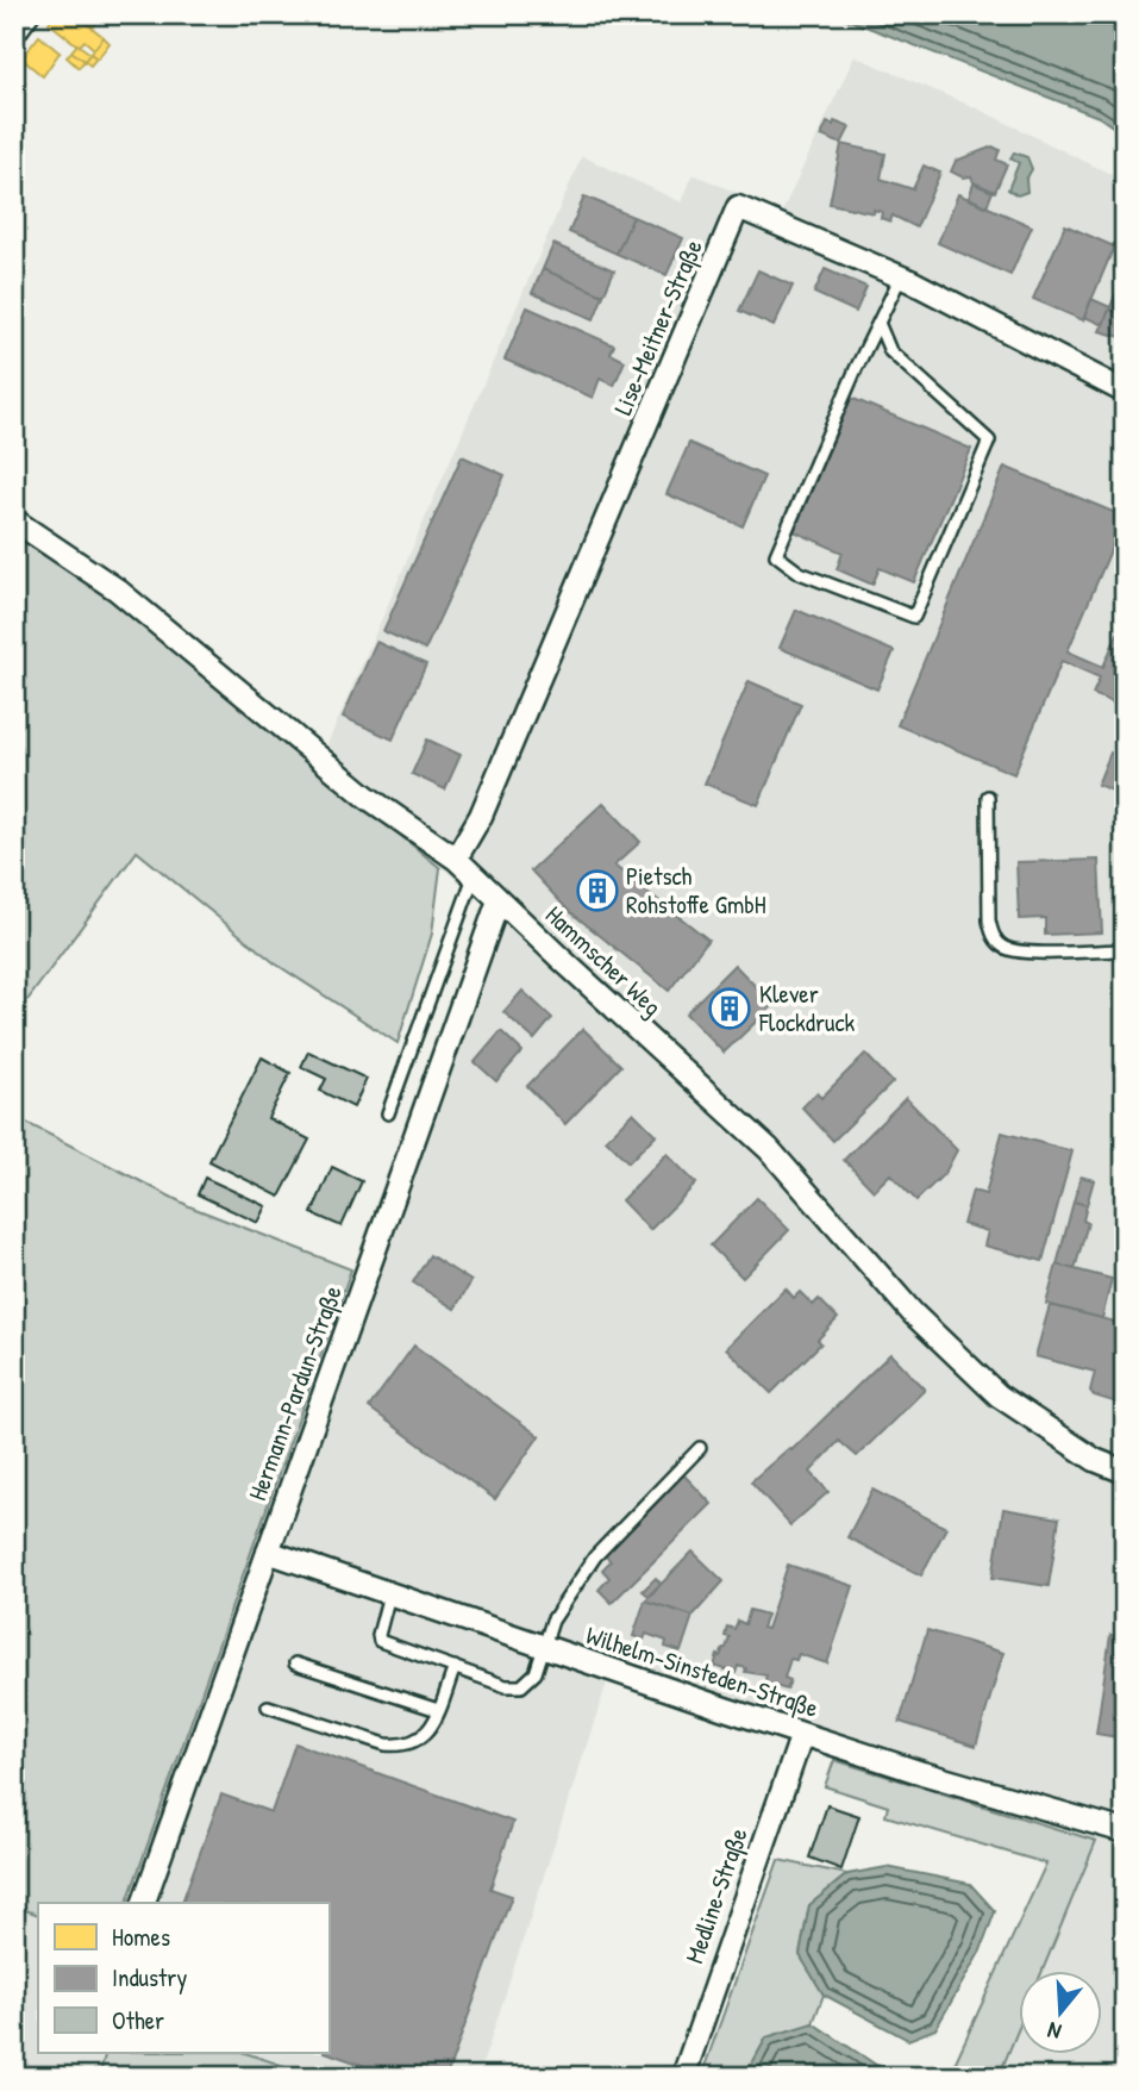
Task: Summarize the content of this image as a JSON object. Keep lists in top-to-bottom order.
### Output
{
  "streets": {
    "street": [
      "Lise-Meitner-Straße",
      "Hammscher Weg",
      "Hermann-Pardun-Straße",
      "Wilhelm-Sinsteden-Straße",
      "Medline-Straße"
    ]
  },
  "crossings": [
    ["Lise-Meitner-Straße", "Hammscher Weg"],
    ["Hammscher Weg", "Hermann-Pardun-Straße"],
    ["Hermann-Pardun-Straße", "Wilhelm-Sinsteden-Straße"],
    ["Wilhelm-Sinsteden-Straße", "Medline-Straße"]
  ],
  "places": {
    "building": ["Pietsch Rohstoffe GmbH", "Klever Flockdruck"]
  },
  "legend": ["Homes", "Industry", "Other"],
  "north": "bottom"
}
